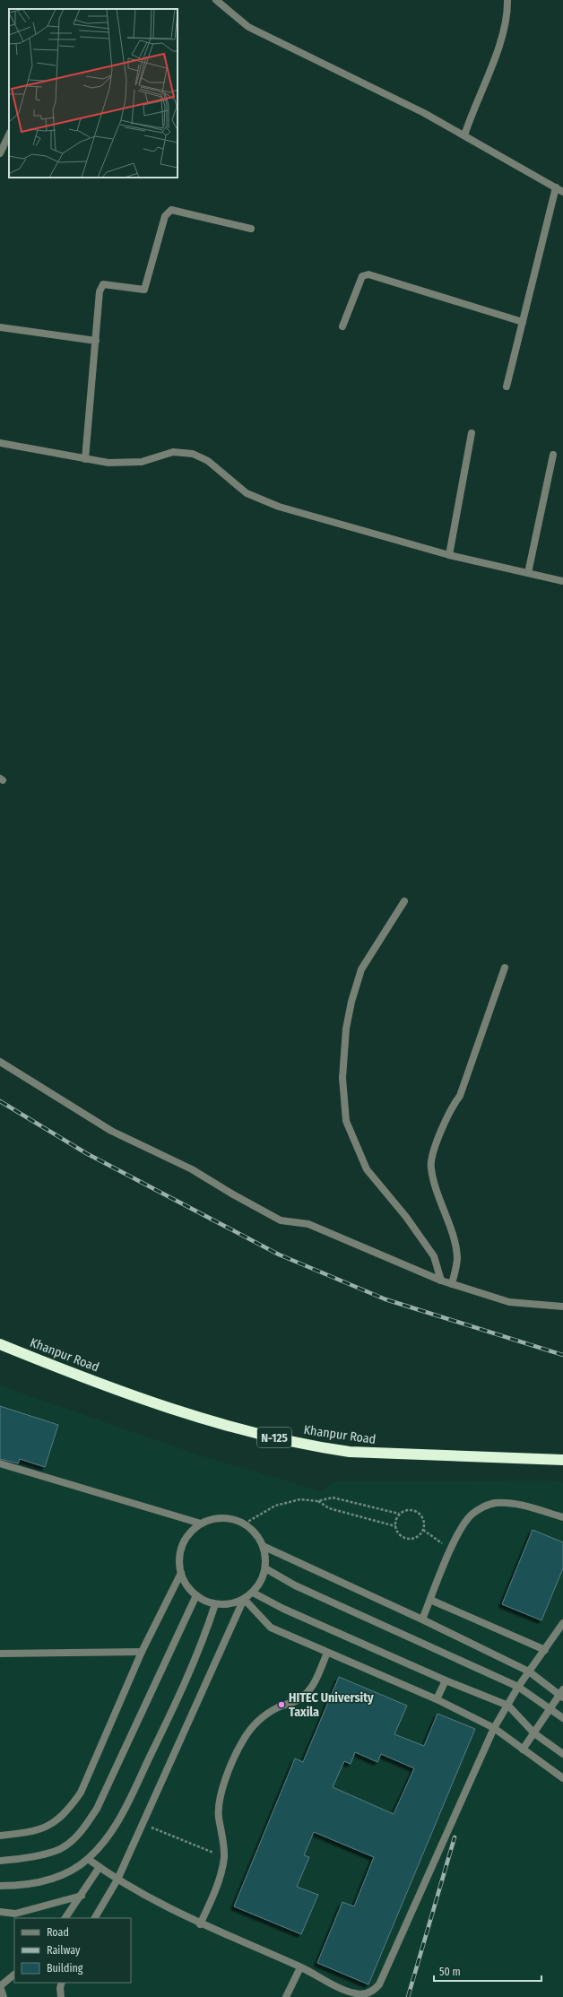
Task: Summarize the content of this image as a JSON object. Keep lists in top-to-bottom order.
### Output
{
  "streets": {
    "highway": ["Khanpur Road", "N-125"]
  },
  "places": ["HITEC University Taxila"],
  "legend": ["Road", "Railway", "Building"],
  "scale_bar": "50 m"
}
